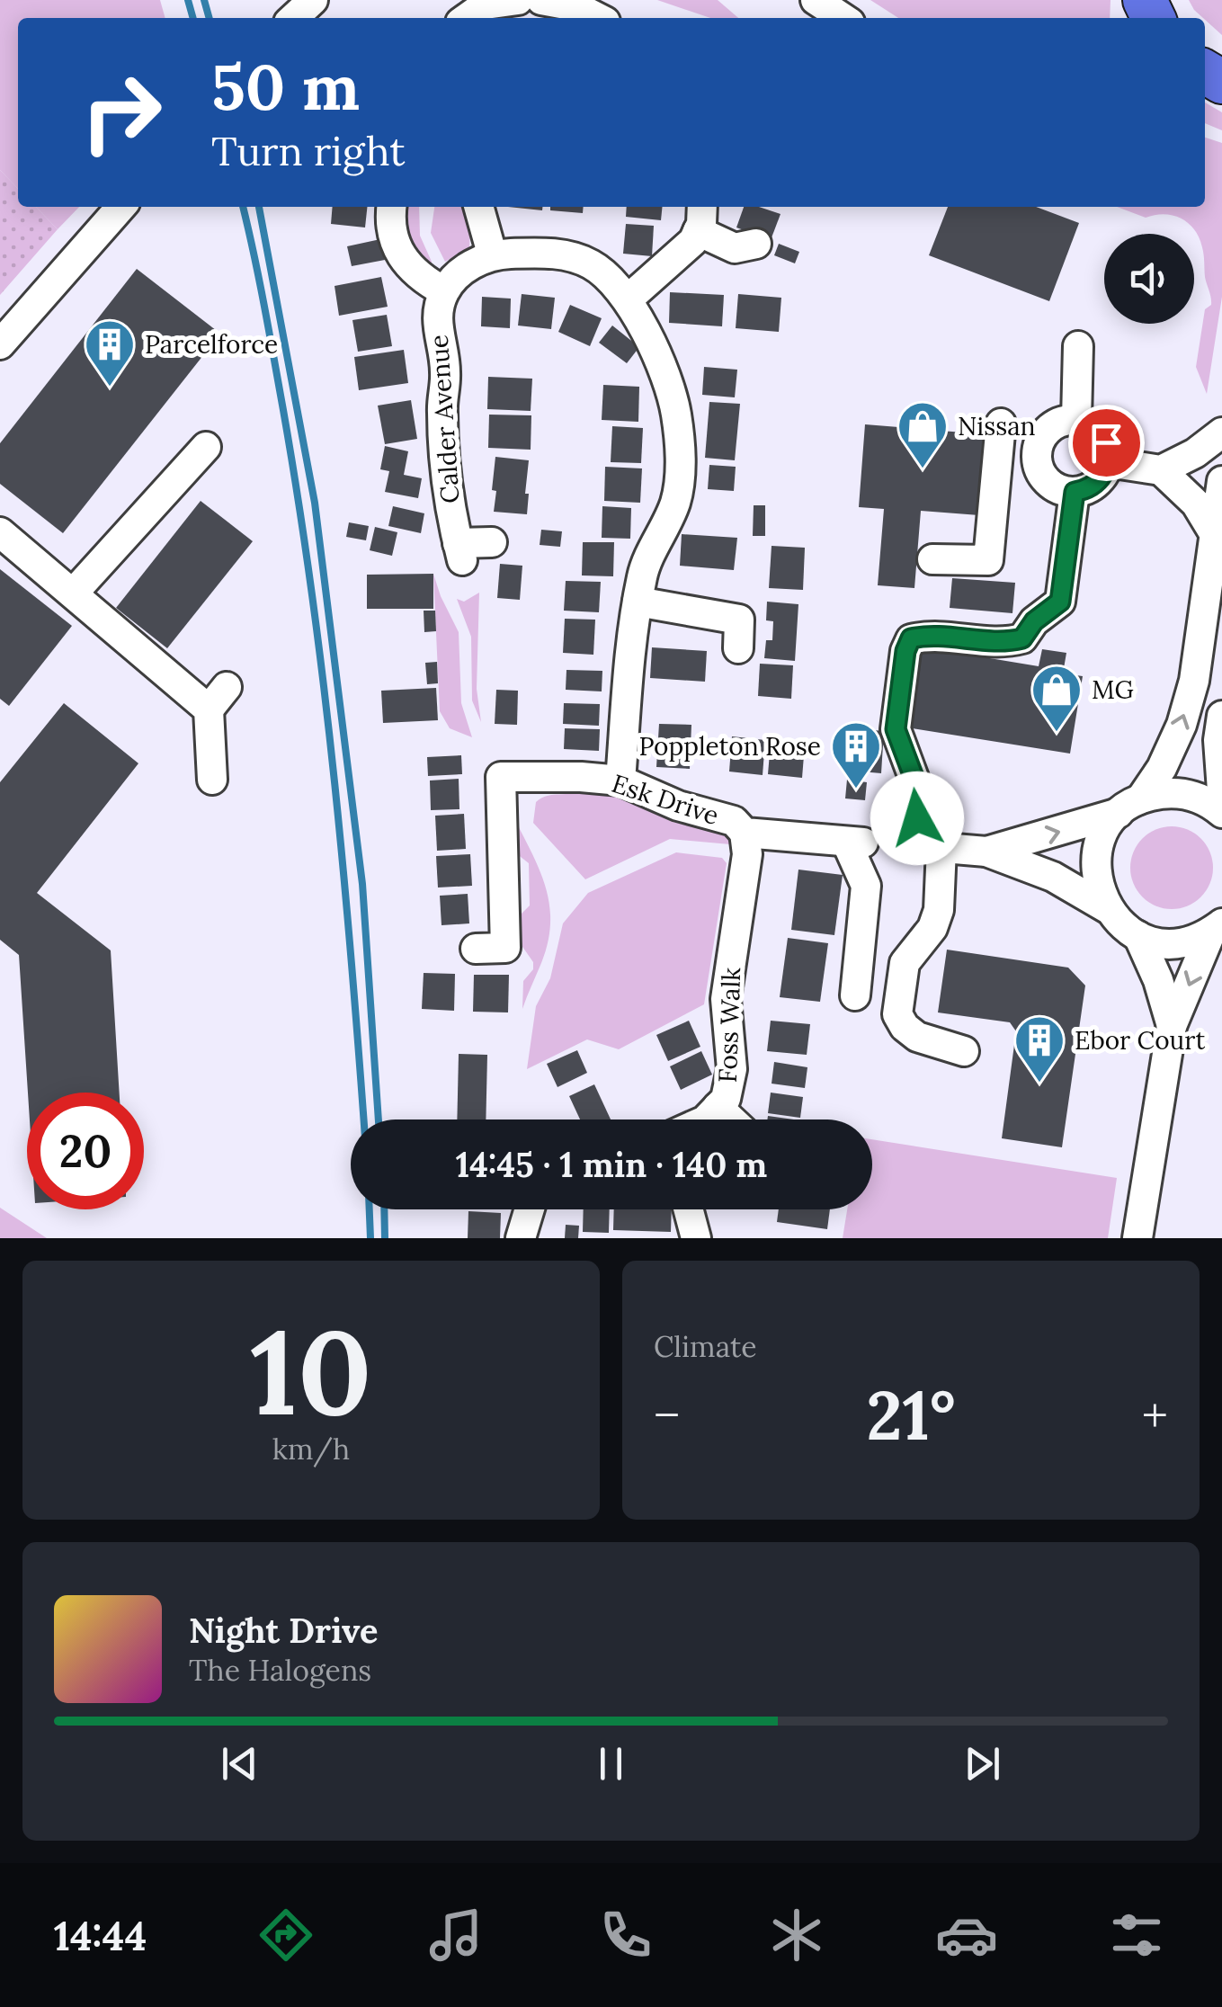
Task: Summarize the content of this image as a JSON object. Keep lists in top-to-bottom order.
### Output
{
  "streets": {
    "street": ["Calder Avenue", "Esk Drive", "Foss Walk"]
  },
  "crossings": [
    ["Esk Drive", "Foss Walk"]
  ],
  "places": {
    "building": ["Parcelforce", "Poppleton Rose", "Ebor Court"],
    "shop": ["Nissan", "MG"]
  },
  "page": {
    "turn": ["50 m", "Turn right"],
    "limit": "20",
    "trip": "14:45 · 1 min · 140 m",
    "tile": [
      ["10", "km/h"],
      "Climate"
    ],
    "heat": ["−", "21°", "+"],
    "song": ["Night Drive", "The Halogens"],
    "tabs": "14:44"
  }
}
